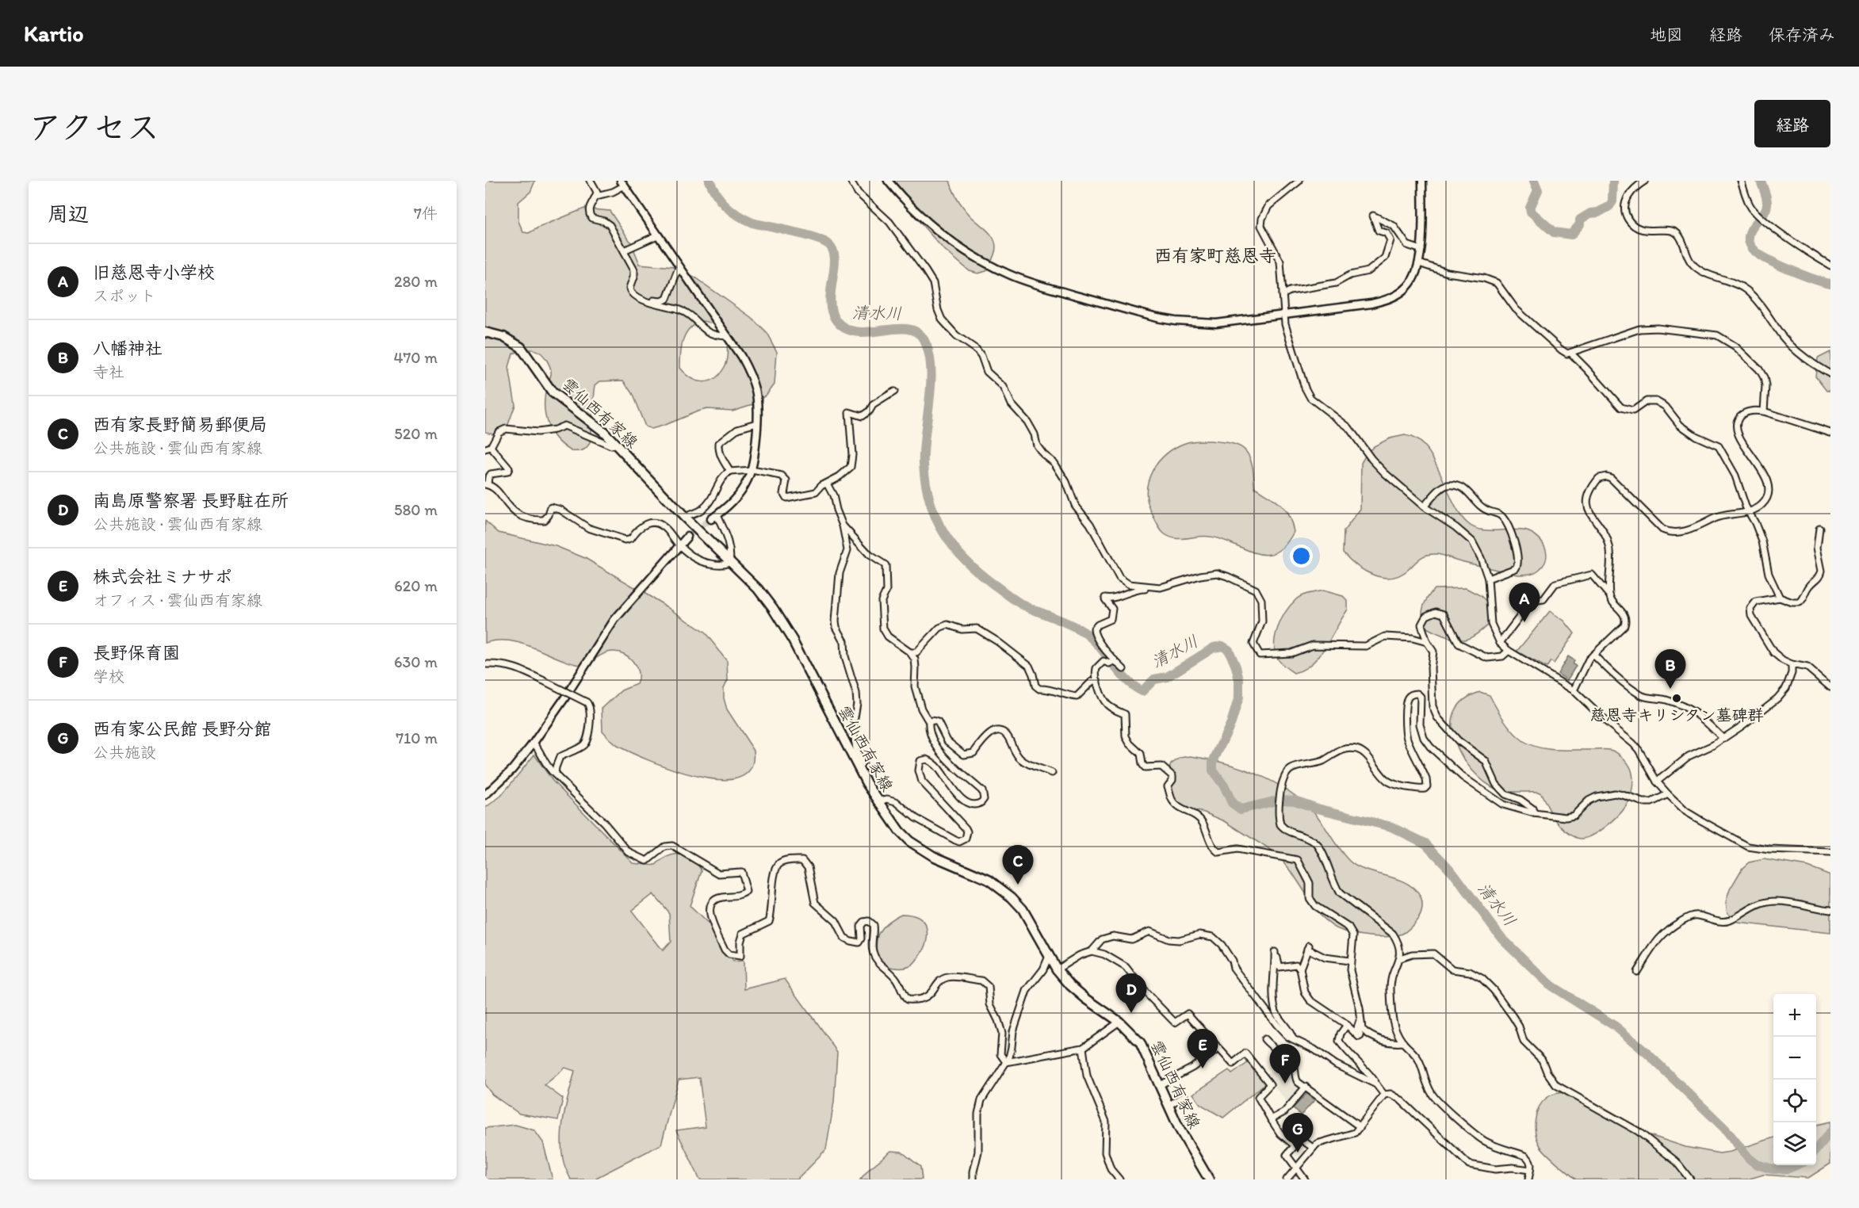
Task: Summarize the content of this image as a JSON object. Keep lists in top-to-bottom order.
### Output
{
  "streets": {
    "main road": ["雲仙西有家線"]
  },
  "districts": ["西有家町慈恩寺"],
  "water": ["清水川"],
  "places": ["慈恩寺キリシタン墓碑群"],
  "page": {
    "header": "Kartio",
    "nav": ["地図", "経路", "保存済み"],
    "title": "アクセス",
    "buttons": "経路",
    "heading": ["周辺", "7件"],
    "list": [
      {
        "mark": "A",
        "name": "旧慈恩寺小学校",
        "note": "スポット",
        "value": "280 m"
      },
      {
        "mark": "B",
        "name": "八幡神社",
        "note": "寺社",
        "value": "470 m"
      },
      {
        "mark": "C",
        "name": "西有家長野簡易郵便局",
        "note": "公共施設 · 雲仙西有家線",
        "value": "520 m"
      },
      {
        "mark": "D",
        "name": "南島原警察署 長野駐在所",
        "note": "公共施設 · 雲仙西有家線",
        "value": "580 m"
      },
      {
        "mark": "E",
        "name": "株式会社ミナサポ",
        "note": "オフィス · 雲仙西有家線",
        "value": "620 m"
      },
      {
        "mark": "F",
        "name": "長野保育園",
        "note": "学校",
        "value": "630 m"
      },
      {
        "mark": "G",
        "name": "西有家公民館 長野分館",
        "note": "公共施設",
        "value": "710 m"
      }
    ],
    "pins": [
      "A",
      "B",
      "C",
      "D",
      "E",
      "F",
      "G"
    ],
    "map_buttons": ["+", "−"]
  }
}
